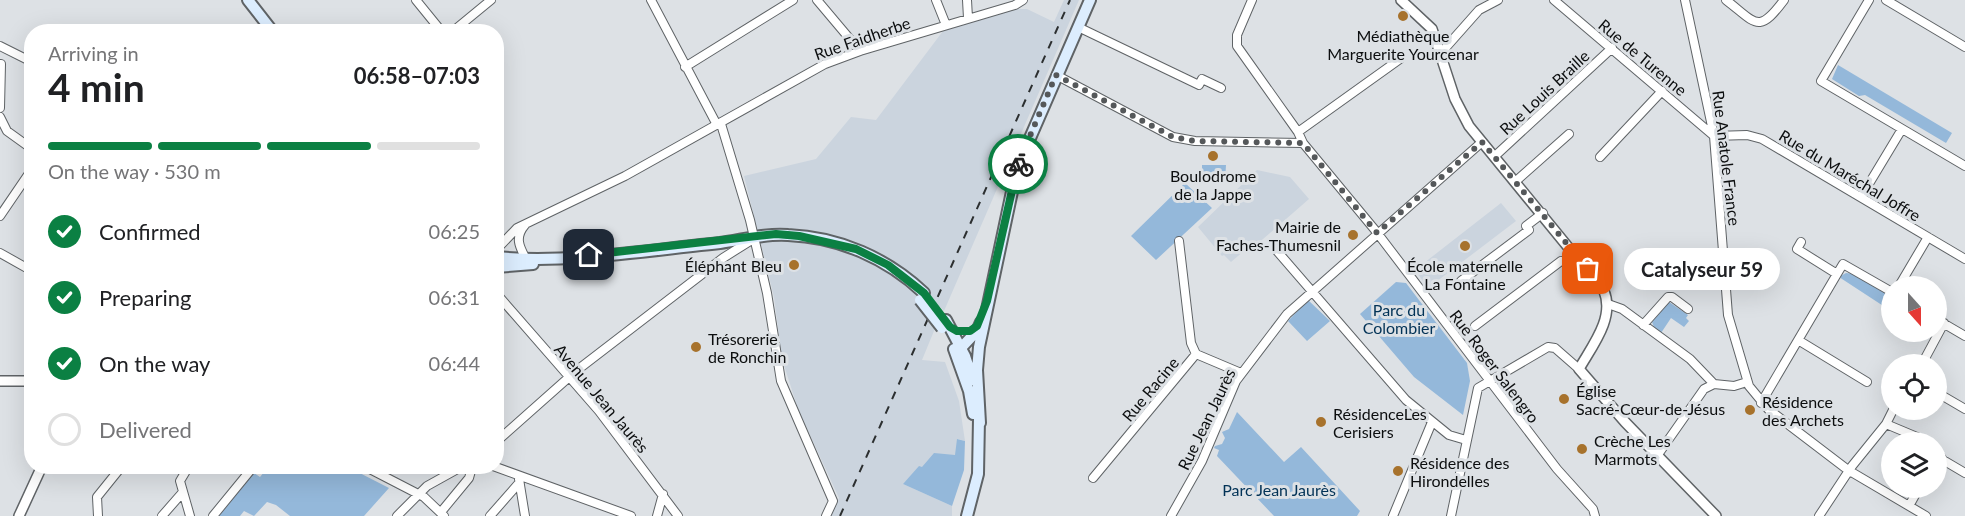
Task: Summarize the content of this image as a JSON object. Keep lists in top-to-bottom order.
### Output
{
  "streets": {
    "street": [
      "Rue Faidherbe",
      "Rue de Turenne",
      "Rue Louis Braille",
      "Rue Anatole France",
      "Rue du Maréchal Joffre",
      "Rue Roger Salengro",
      "Rue Racine",
      "Avenue Jean Jaurès",
      "Rue Jean Jaurès"
    ]
  },
  "crossings": [
    ["Rue de Turenne", "Rue Louis Braille"],
    ["Rue de Turenne", "Rue Anatole France"],
    ["Rue de Turenne", "Rue du Maréchal Joffre"],
    ["Rue Anatole France", "Rue du Maréchal Joffre"],
    ["Rue Roger Salengro", "Rue Jean Jaurès"],
    ["Rue Racine", "Rue Jean Jaurès"]
  ],
  "parks": ["Parc du Colombier", "Parc Jean Jaurès"],
  "places": [
    "Médiathèque Marguerite Yourcenar",
    "Boulodrome de la Jappe",
    "Mairie de Faches-Thumesnil",
    "École maternelle La Fontaine",
    "Éléphant Bleu",
    "Catalyseur 59",
    "Trésorerie de Ronchin",
    "Église Sacré-Cœur-de-Jésus",
    "Résidence des Archets",
    "RésidenceLes Cerisiers",
    "Crèche Les Marmots",
    "Résidence des Hirondelles"
  ],
  "north": "bottom",
  "page": {
    "heading": ["4 min", "Arriving in", "06:58–07:03"],
    "bar": "On the way · 530 m",
    "list": [
      ["Confirmed", "06:25"],
      ["Preparing", "06:31"],
      ["On the way", "06:44"],
      "Delivered"
    ],
    "bubble": "Catalyseur 59"
  }
}
